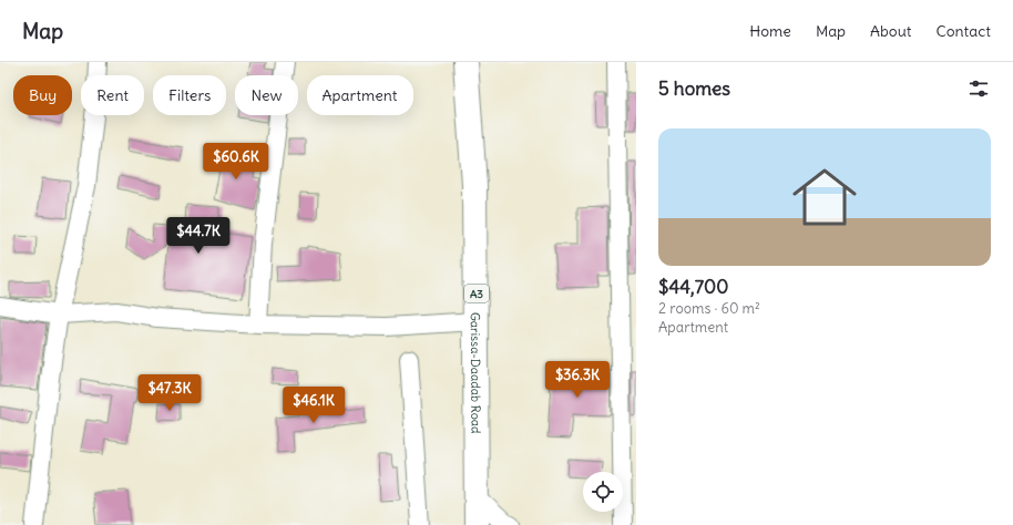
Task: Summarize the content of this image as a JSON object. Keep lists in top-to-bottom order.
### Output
{
  "streets": {
    "highway": ["A3", "Garissa-Daadab Road"]
  },
  "page": {
    "header": "Map",
    "nav": [
      "Home",
      "Map",
      "About",
      "Contact"
    ],
    "heading": "5 homes",
    "chip": [
      "Buy",
      "Rent",
      "Filters",
      "New",
      "Apartment"
    ],
    "list": [
      {
        "name": "$44,700",
        "note": "2 rooms · 60 m² · Apartment"
      }
    ],
    "price": [
      "$60.6K",
      "$44.7K",
      "$36.3K",
      "$47.3K",
      "$46.1K"
    ]
  }
}
